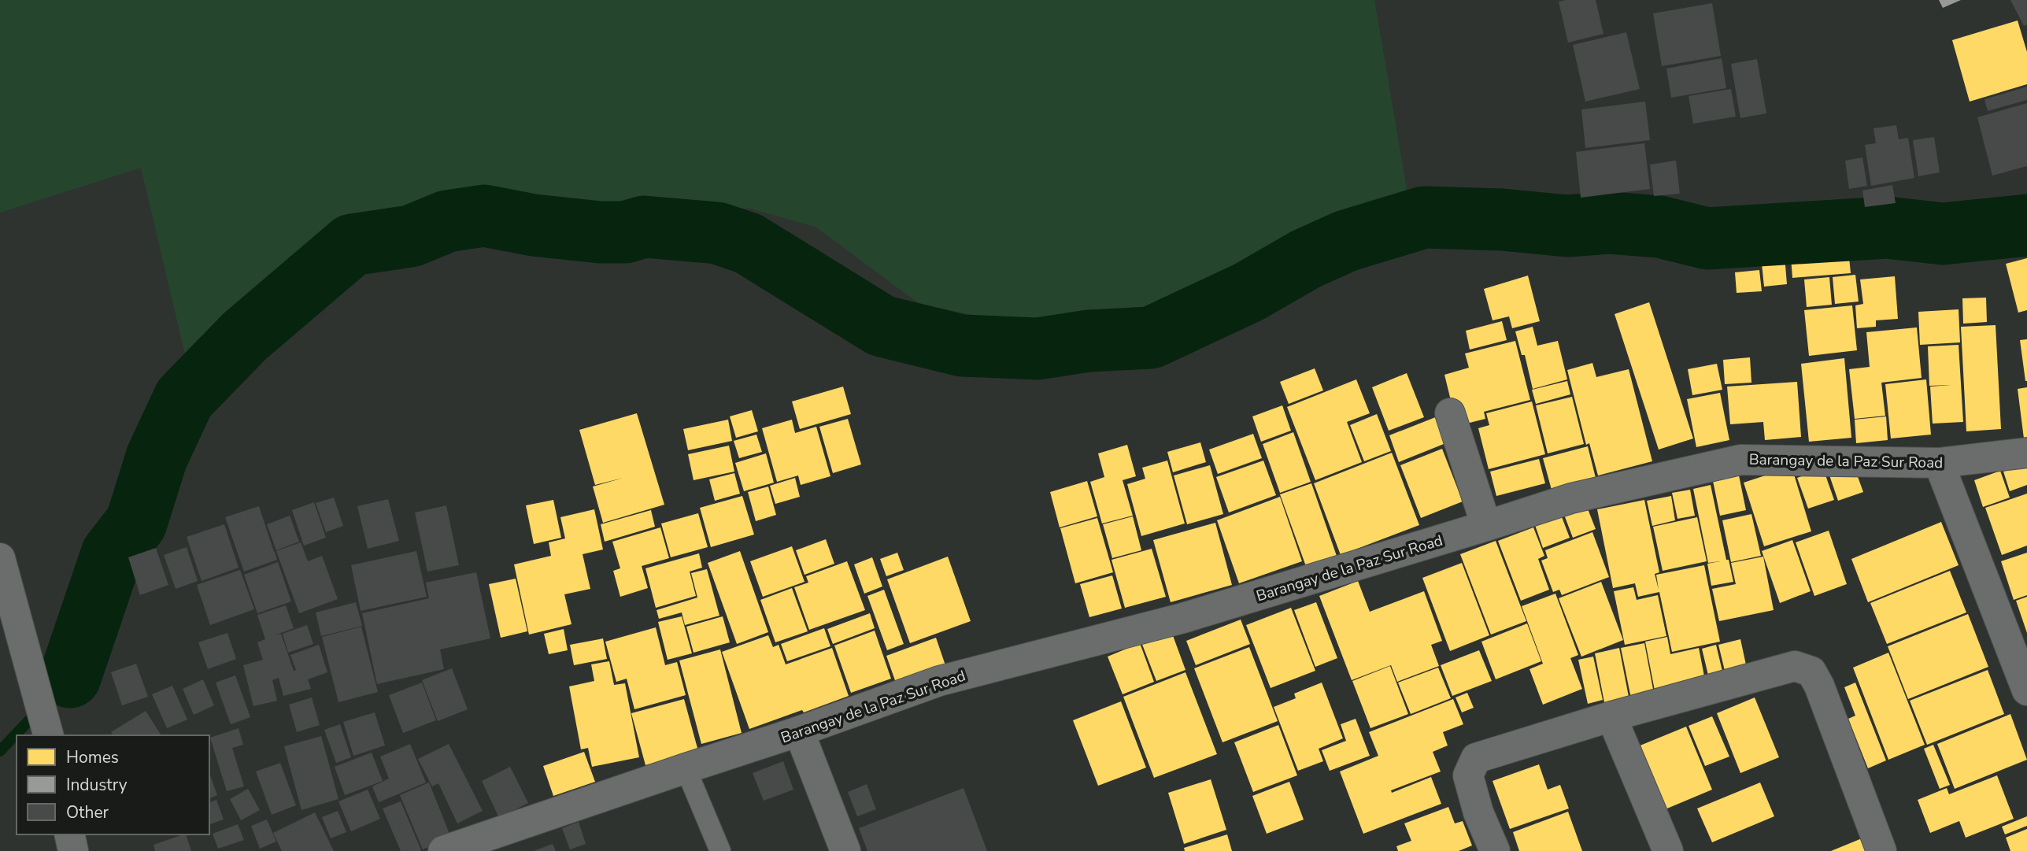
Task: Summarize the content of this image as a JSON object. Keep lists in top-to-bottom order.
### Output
{
  "streets": {
    "street": ["Barangay de la Paz Sur Road"]
  },
  "legend": ["Homes", "Industry", "Other"]
}
